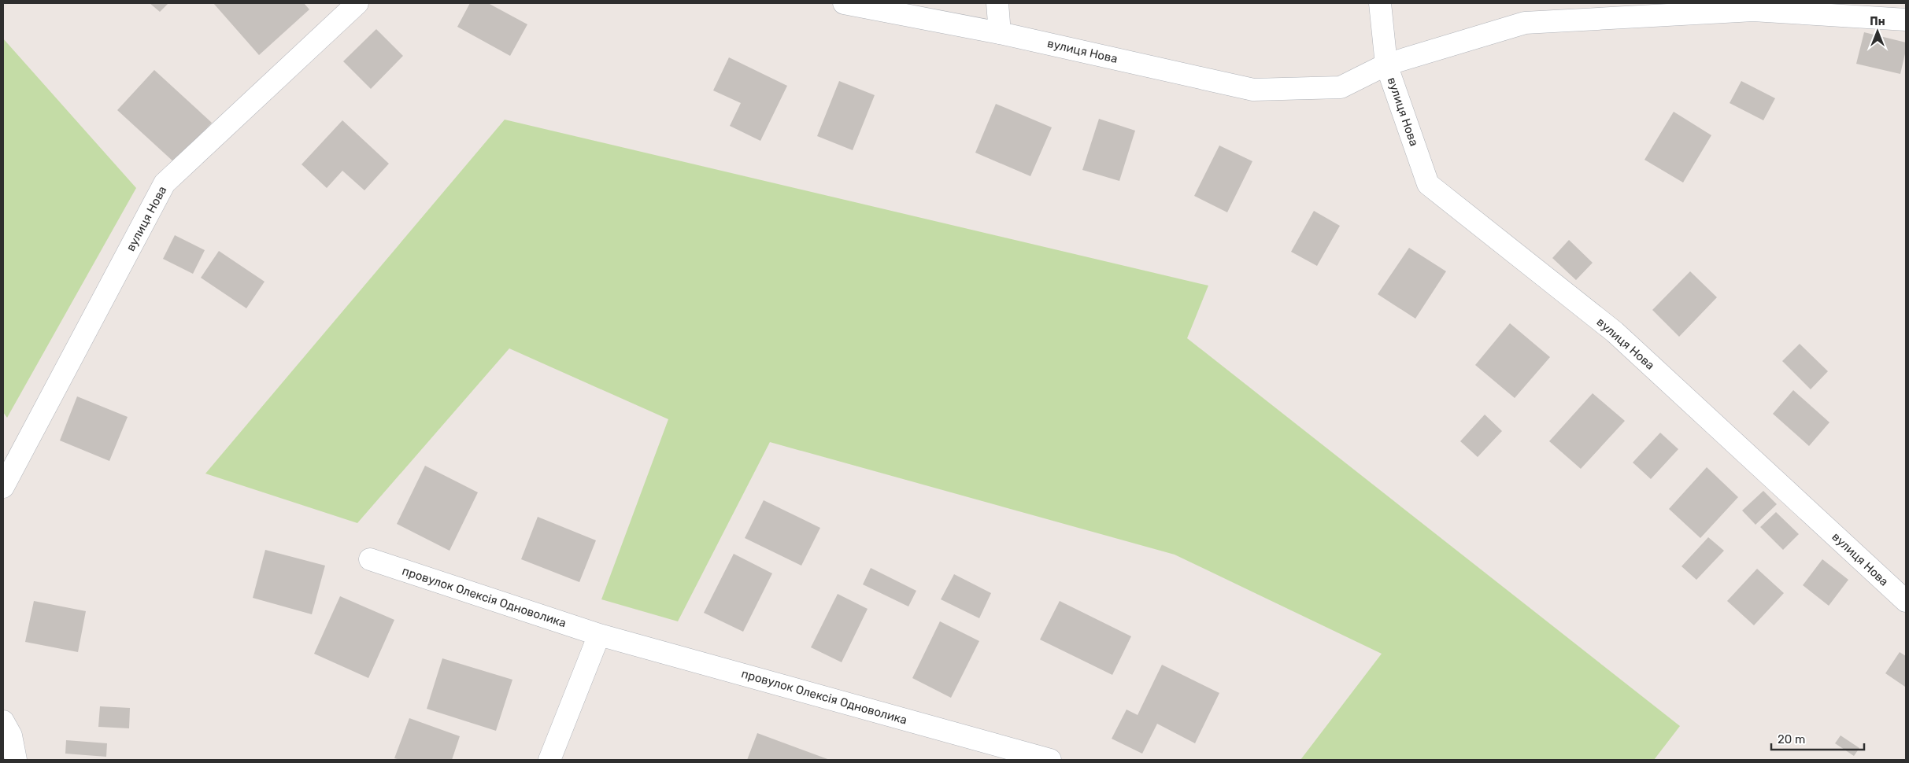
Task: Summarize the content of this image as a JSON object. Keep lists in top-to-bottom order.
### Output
{
  "streets": {
    "street": ["вулиця Нова", "провулок Олексія Одноволика"]
  },
  "scale_bar": "20 m",
  "north": "top"
}
